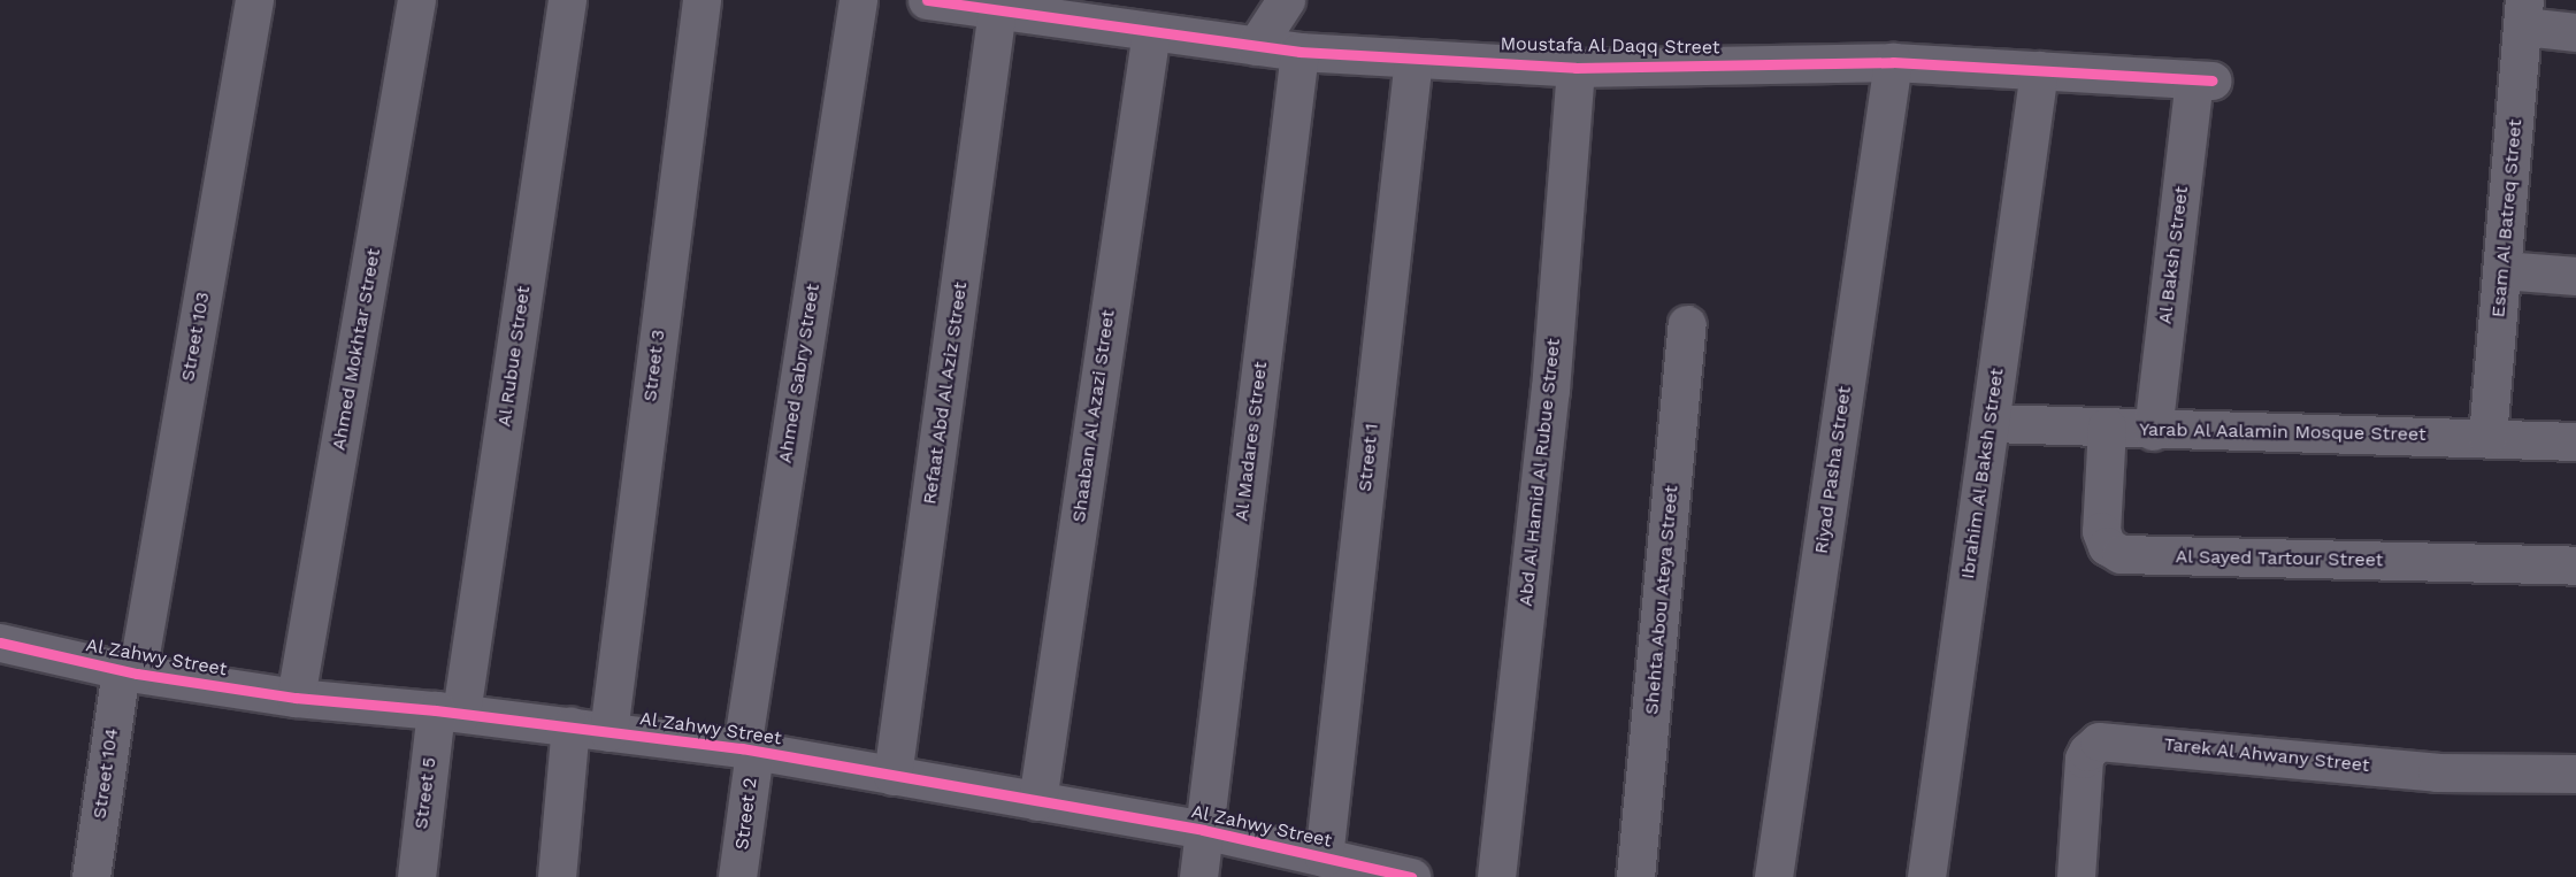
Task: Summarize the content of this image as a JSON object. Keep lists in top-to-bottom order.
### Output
{
  "streets": {
    "street": [
      "Moustafa Al Daqq Street",
      "Esam Al Batreq Street",
      "Al Baksh Street",
      "Street 103",
      "Ahmed Mokhtar Street",
      "Al Rubue Street",
      "Street 3",
      "Ahmed Sabry Street",
      "Refaat Abd Al Aziz Street",
      "Shaaban Al Azazi Street",
      "Yarab Al Aalamin Mosque Street",
      "Al Madares Street",
      "Street 1",
      "Riyad Pasha Street",
      "Abd Al Hamid Al Rubue Street",
      "Ibrahim Al Baksh Street",
      "Al Sayed Tartour Street",
      "Shehta Abou Ateya Street",
      "Al Zahwy Street",
      "Tarek Al Ahwany Street",
      "Street 104",
      "Street 5",
      "Street 2"
    ]
  },
  "crossings": [
    ["Moustafa Al Daqq Street", "Al Baksh Street"],
    ["Moustafa Al Daqq Street", "Refaat Abd Al Aziz Street"],
    ["Moustafa Al Daqq Street", "Shaaban Al Azazi Street"],
    ["Moustafa Al Daqq Street", "Al Madares Street"],
    ["Moustafa Al Daqq Street", "Street 1"],
    ["Moustafa Al Daqq Street", "Riyad Pasha Street"],
    ["Moustafa Al Daqq Street", "Abd Al Hamid Al Rubue Street"],
    ["Moustafa Al Daqq Street", "Ibrahim Al Baksh Street"],
    ["Esam Al Batreq Street", "Yarab Al Aalamin Mosque Street"],
    ["Al Baksh Street", "Yarab Al Aalamin Mosque Street"],
    ["Street 103", "Al Zahwy Street"],
    ["Street 103", "Street 104"],
    ["Ahmed Mokhtar Street", "Al Zahwy Street"],
    ["Al Rubue Street", "Al Zahwy Street"],
    ["Al Rubue Street", "Street 5"],
    ["Street 3", "Al Zahwy Street"],
    ["Ahmed Sabry Street", "Al Zahwy Street"],
    ["Ahmed Sabry Street", "Street 2"],
    ["Refaat Abd Al Aziz Street", "Al Zahwy Street"],
    ["Shaaban Al Azazi Street", "Al Zahwy Street"],
    ["Yarab Al Aalamin Mosque Street", "Ibrahim Al Baksh Street"],
    ["Yarab Al Aalamin Mosque Street", "Al Sayed Tartour Street"],
    ["Al Madares Street", "Al Zahwy Street"],
    ["Street 1", "Al Zahwy Street"],
    ["Al Zahwy Street", "Street 104"],
    ["Al Zahwy Street", "Street 5"],
    ["Al Zahwy Street", "Street 2"]
  ]
}
